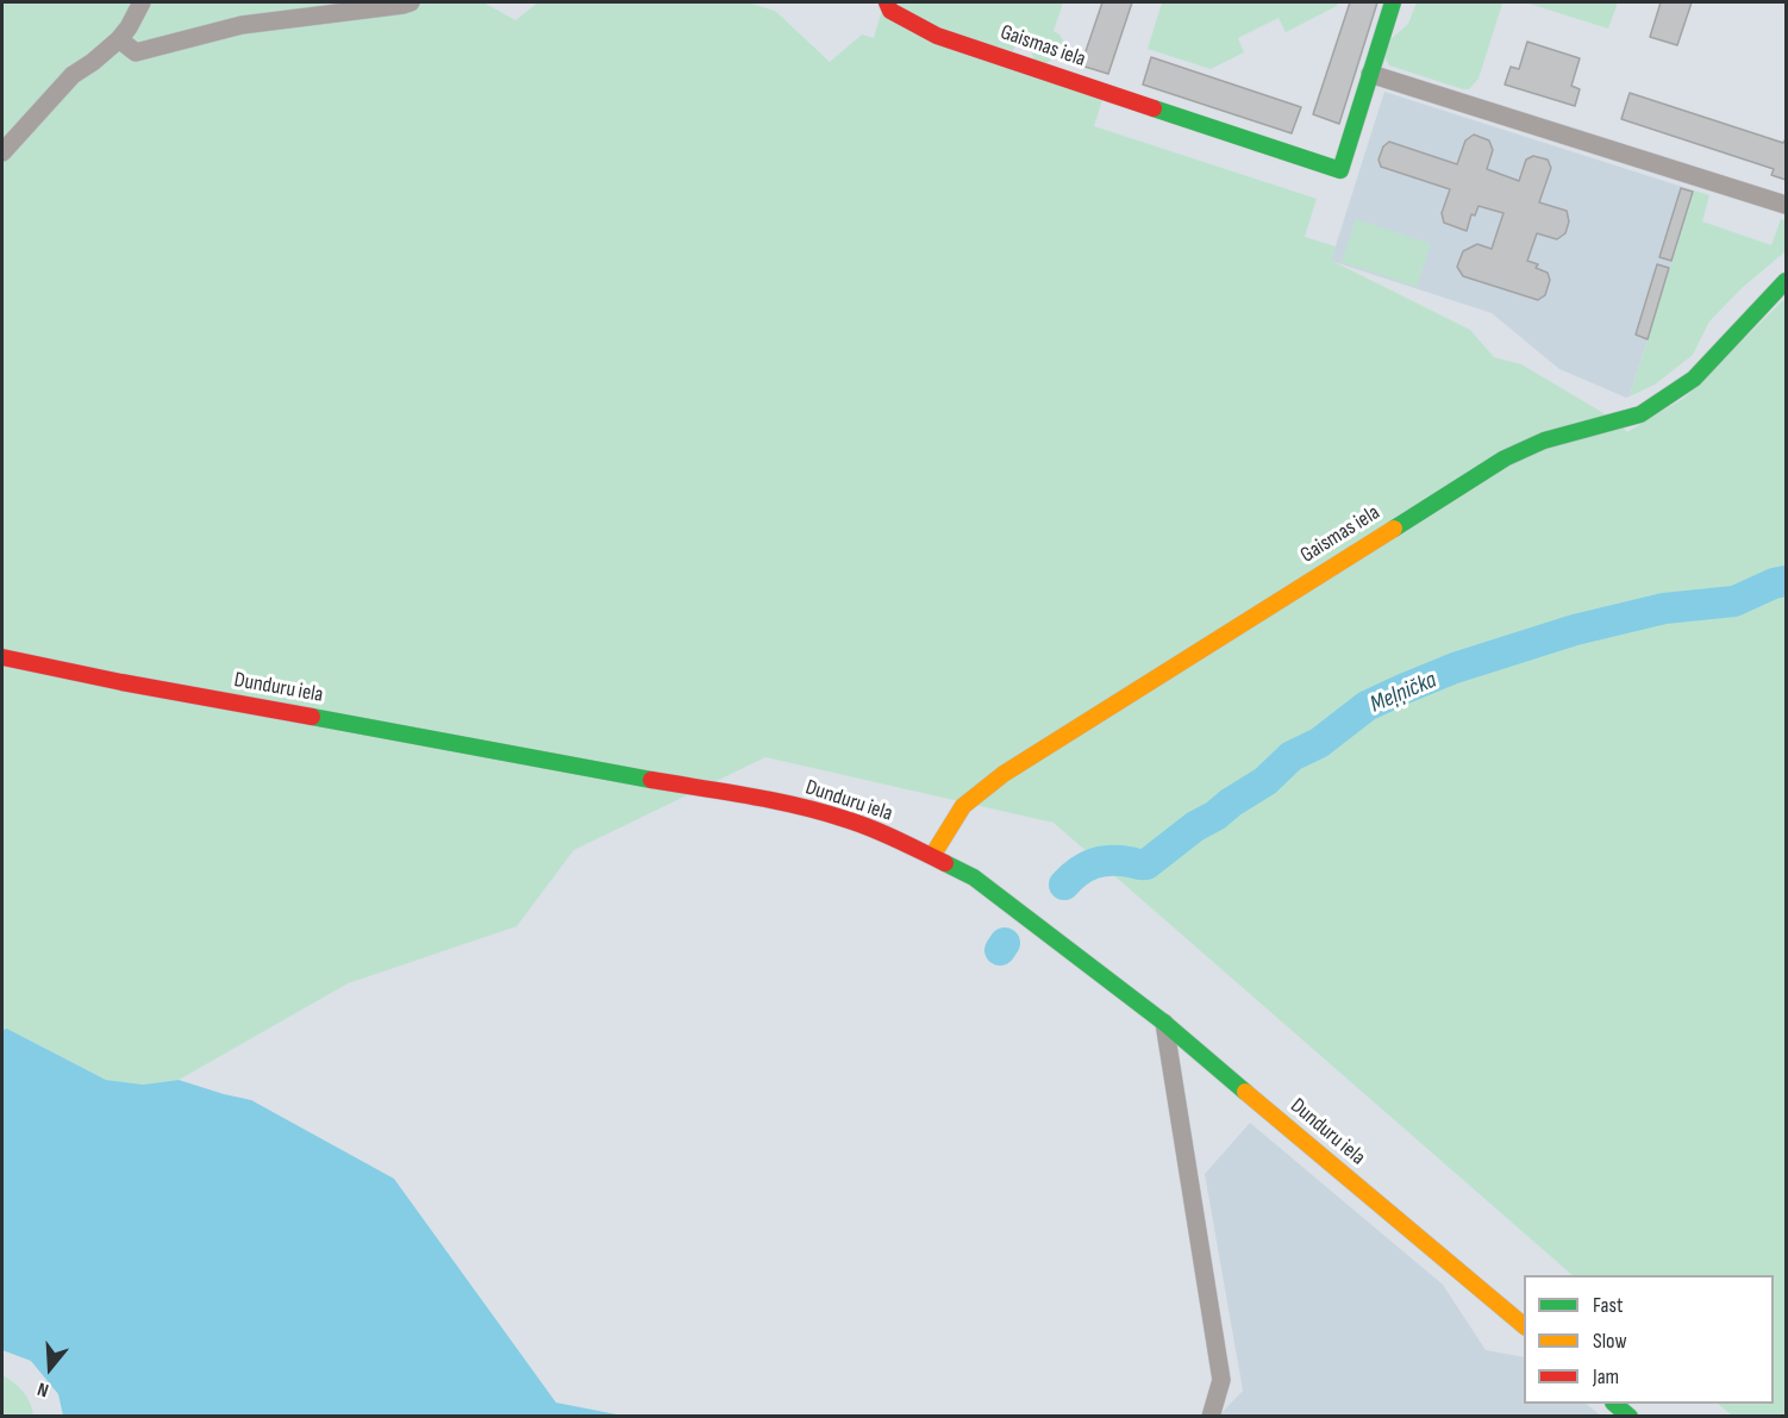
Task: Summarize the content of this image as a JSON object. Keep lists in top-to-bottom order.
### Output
{
  "streets": {
    "street": ["Gaismas iela", "Dunduru iela"]
  },
  "crossings": [
    ["Gaismas iela", "Dunduru iela"]
  ],
  "water": ["Meļņička"],
  "legend": ["Fast", "Slow", "Jam"],
  "north": "bottom"
}
